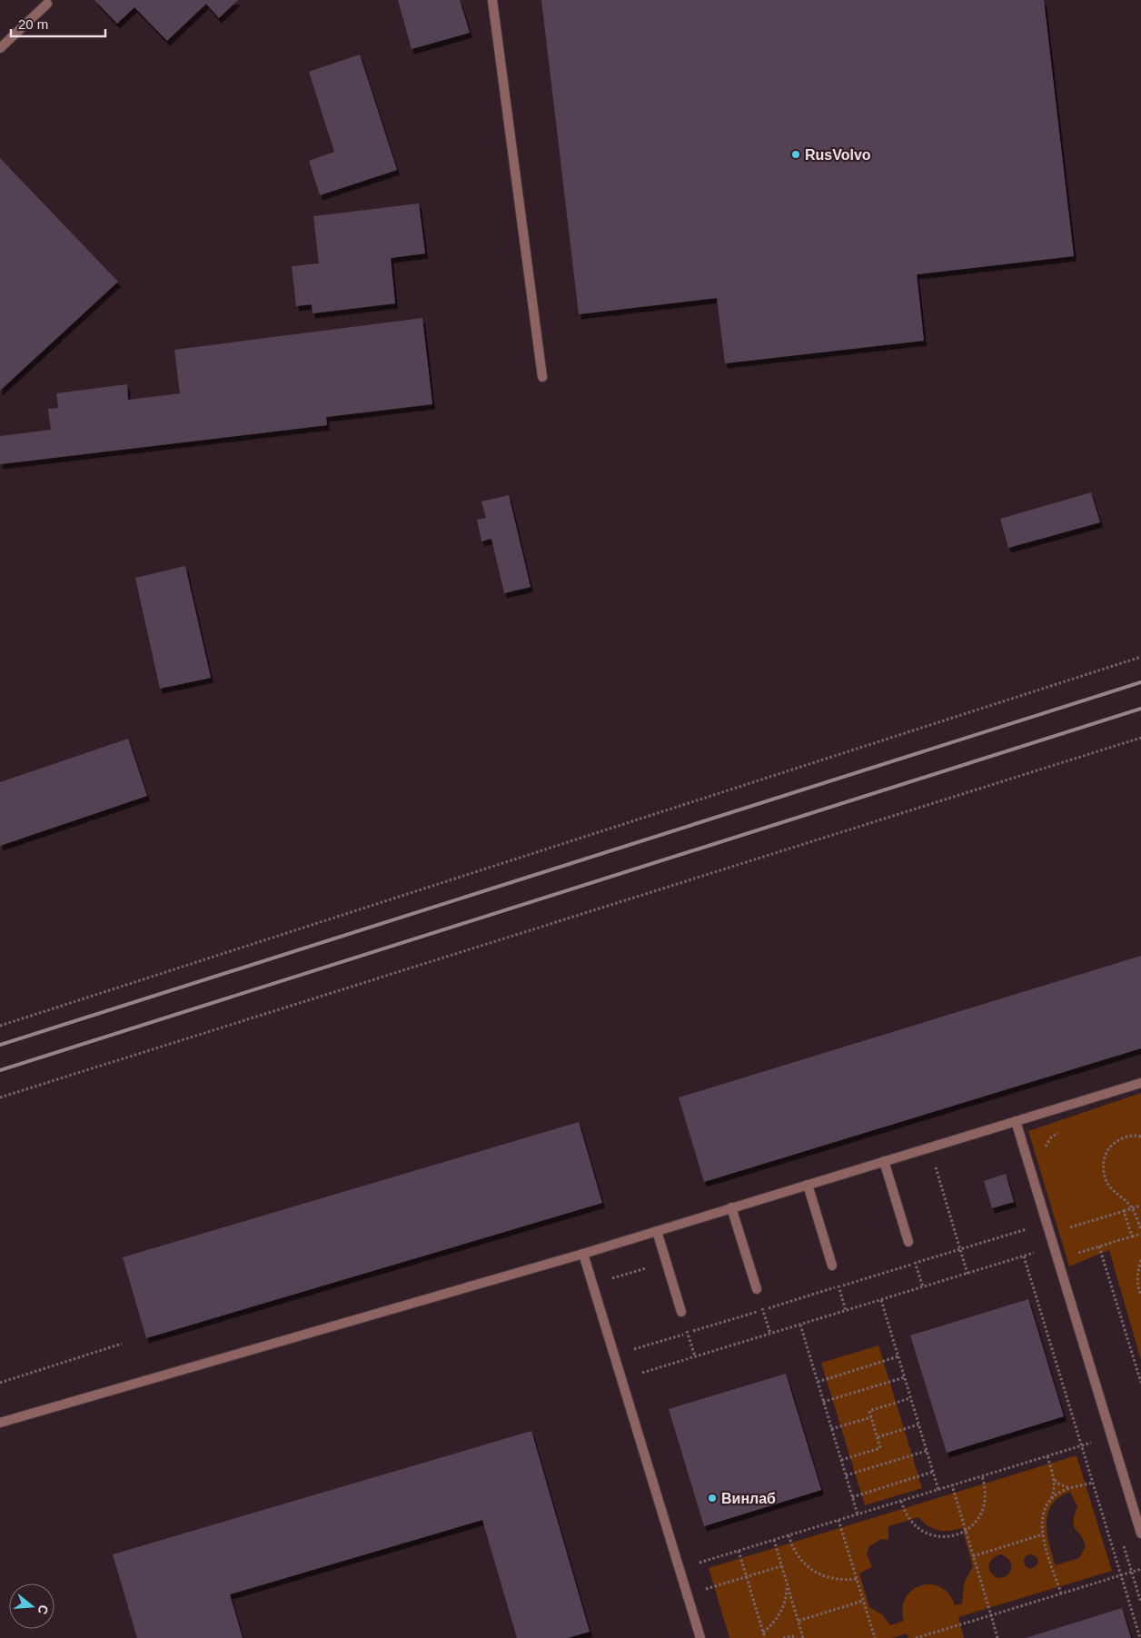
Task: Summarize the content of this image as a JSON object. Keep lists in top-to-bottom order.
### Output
{
  "places": ["RusVolvo", "Винлаб"],
  "scale_bar": "20 m",
  "north": "right"
}
